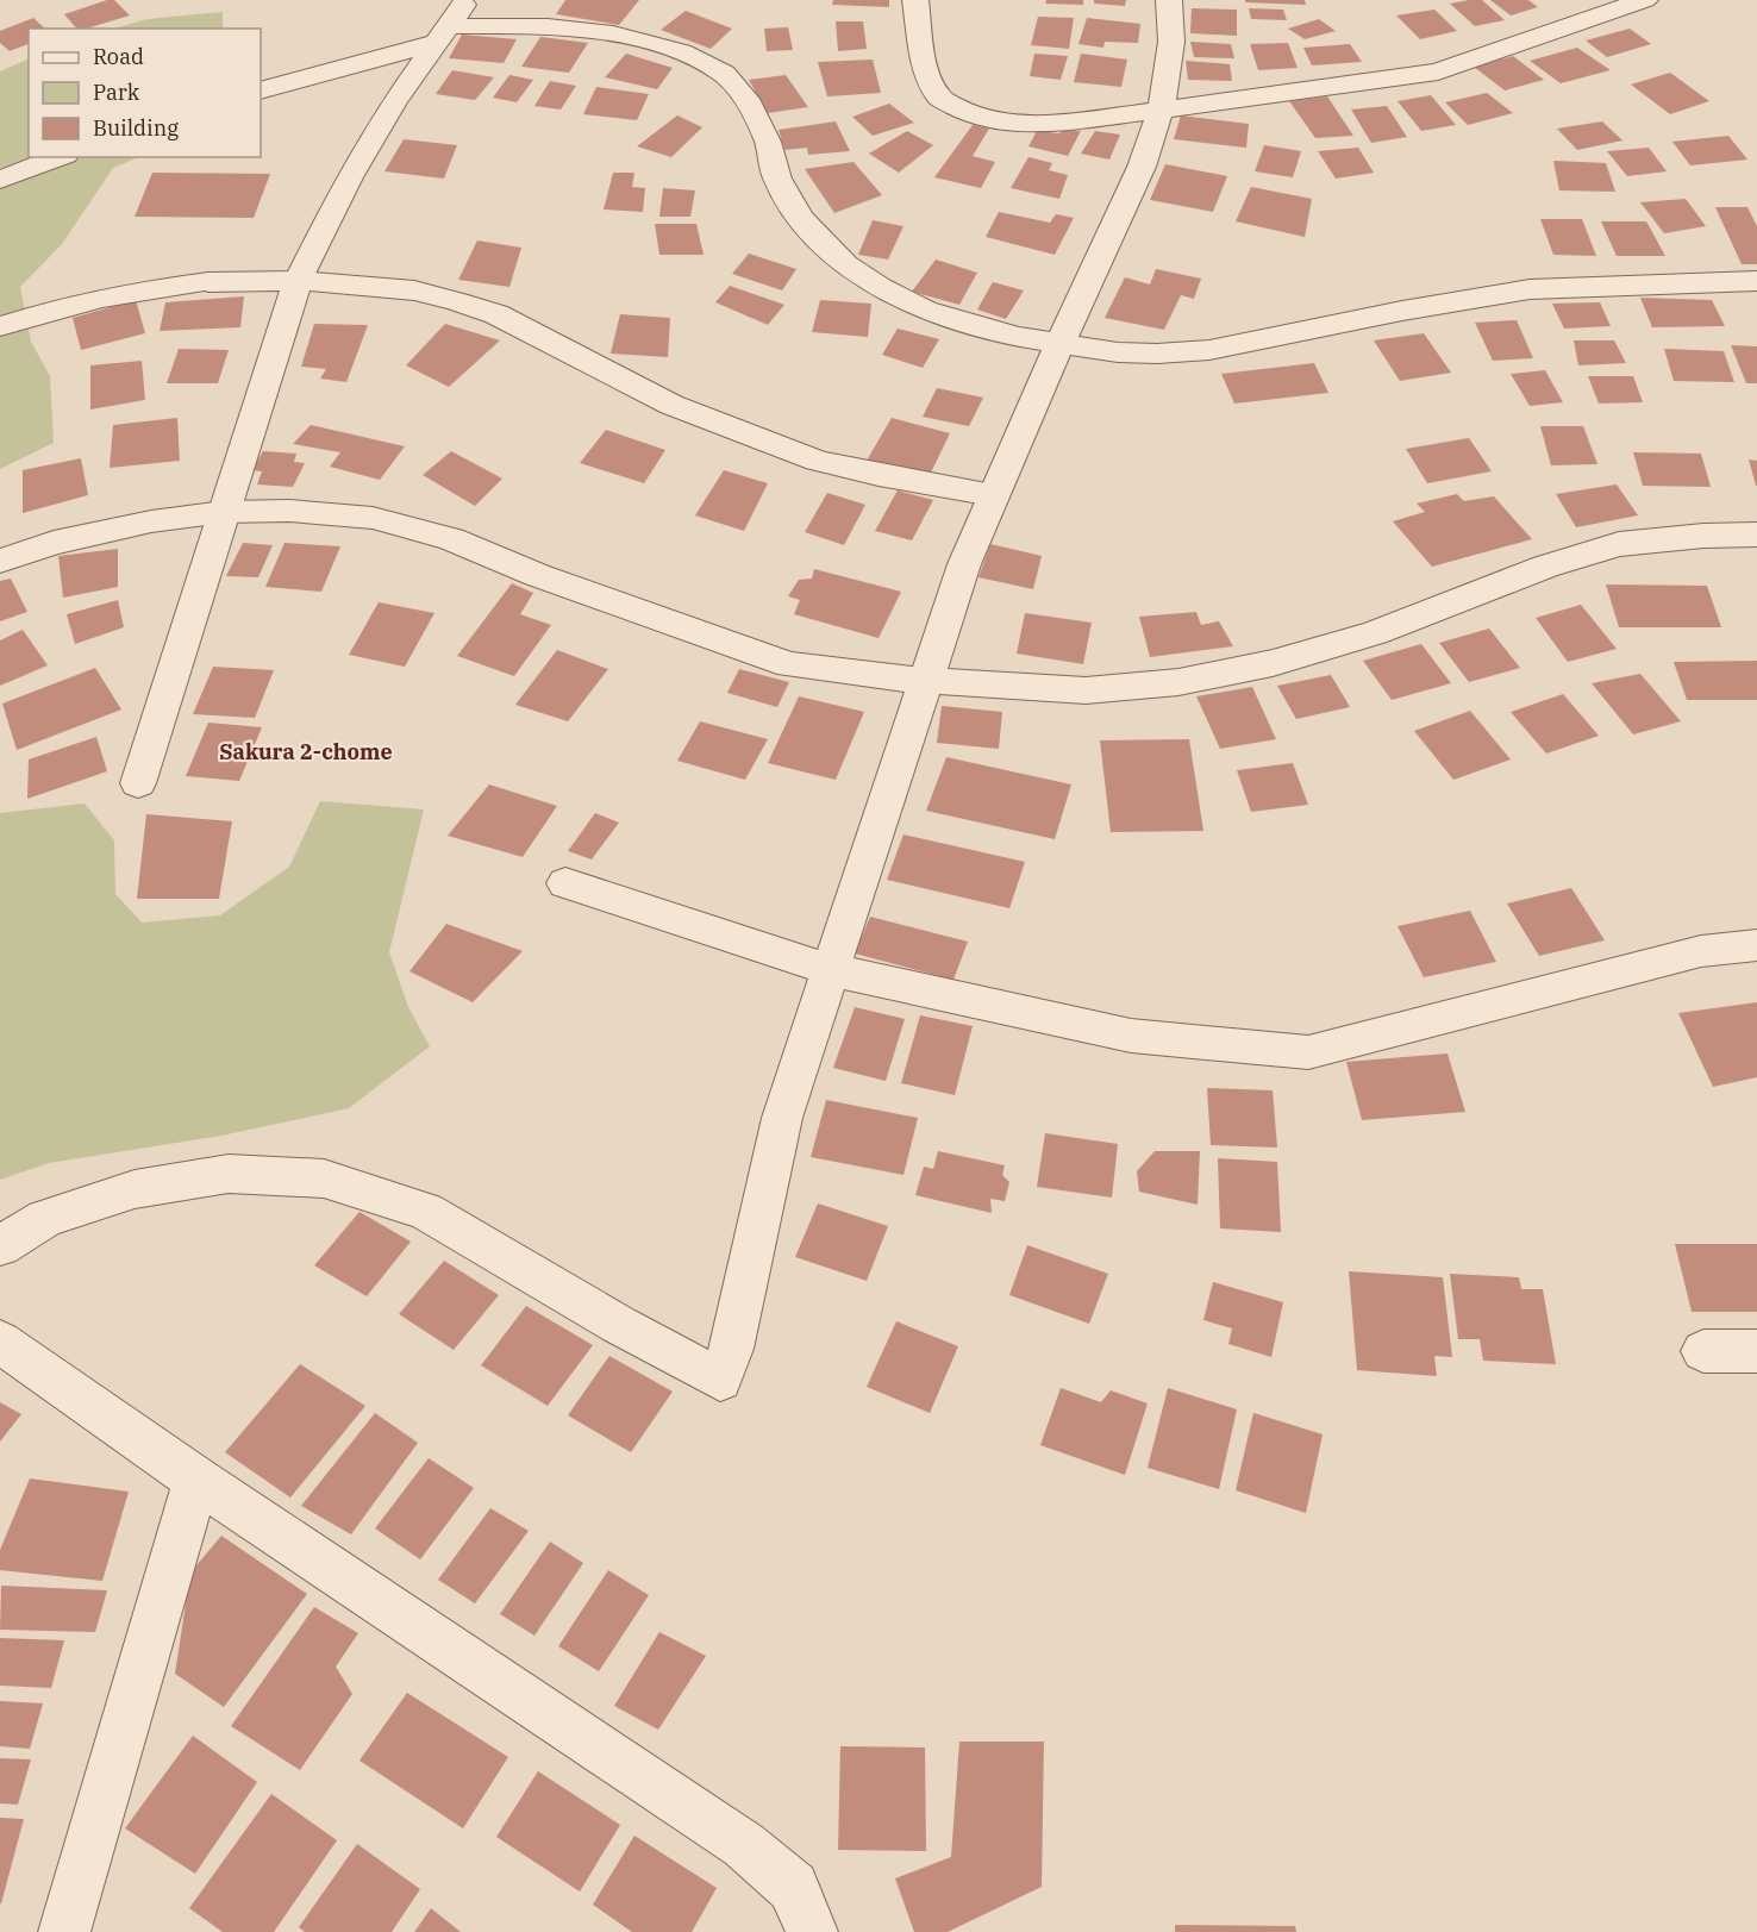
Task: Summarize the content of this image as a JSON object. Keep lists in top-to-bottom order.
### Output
{
  "districts": ["Sakura 2-chome"],
  "legend": ["Road", "Park", "Building"]
}
